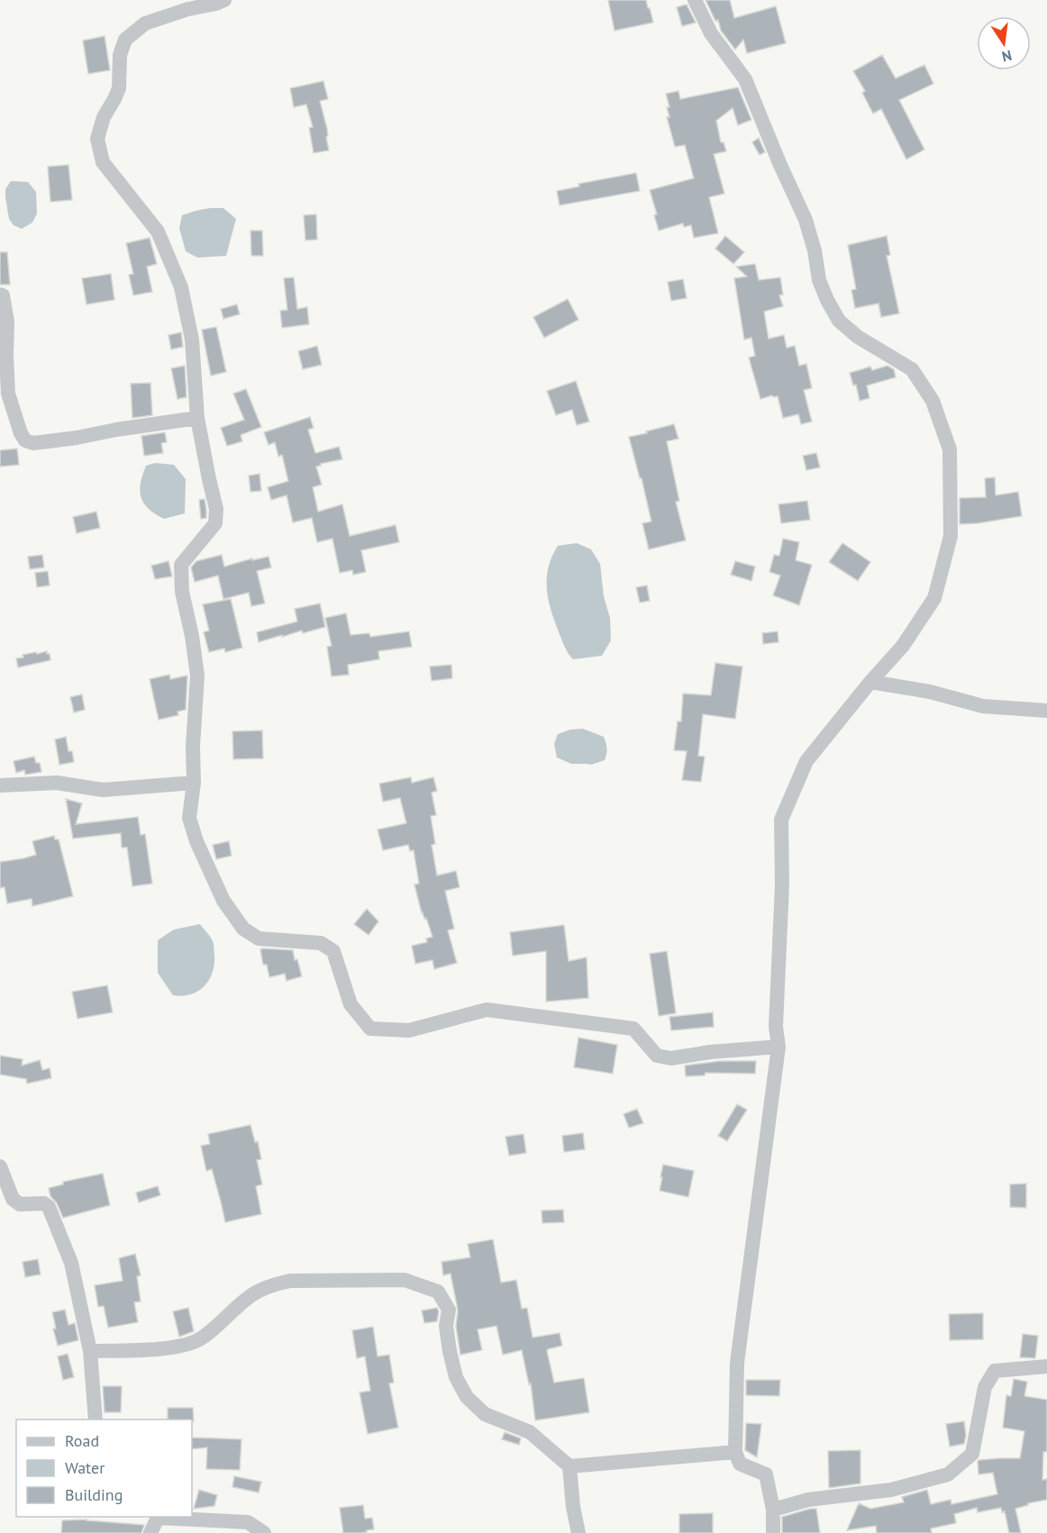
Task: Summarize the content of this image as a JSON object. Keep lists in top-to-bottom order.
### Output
{
  "legend": ["Road", "Water", "Building"],
  "north": "bottom"
}
